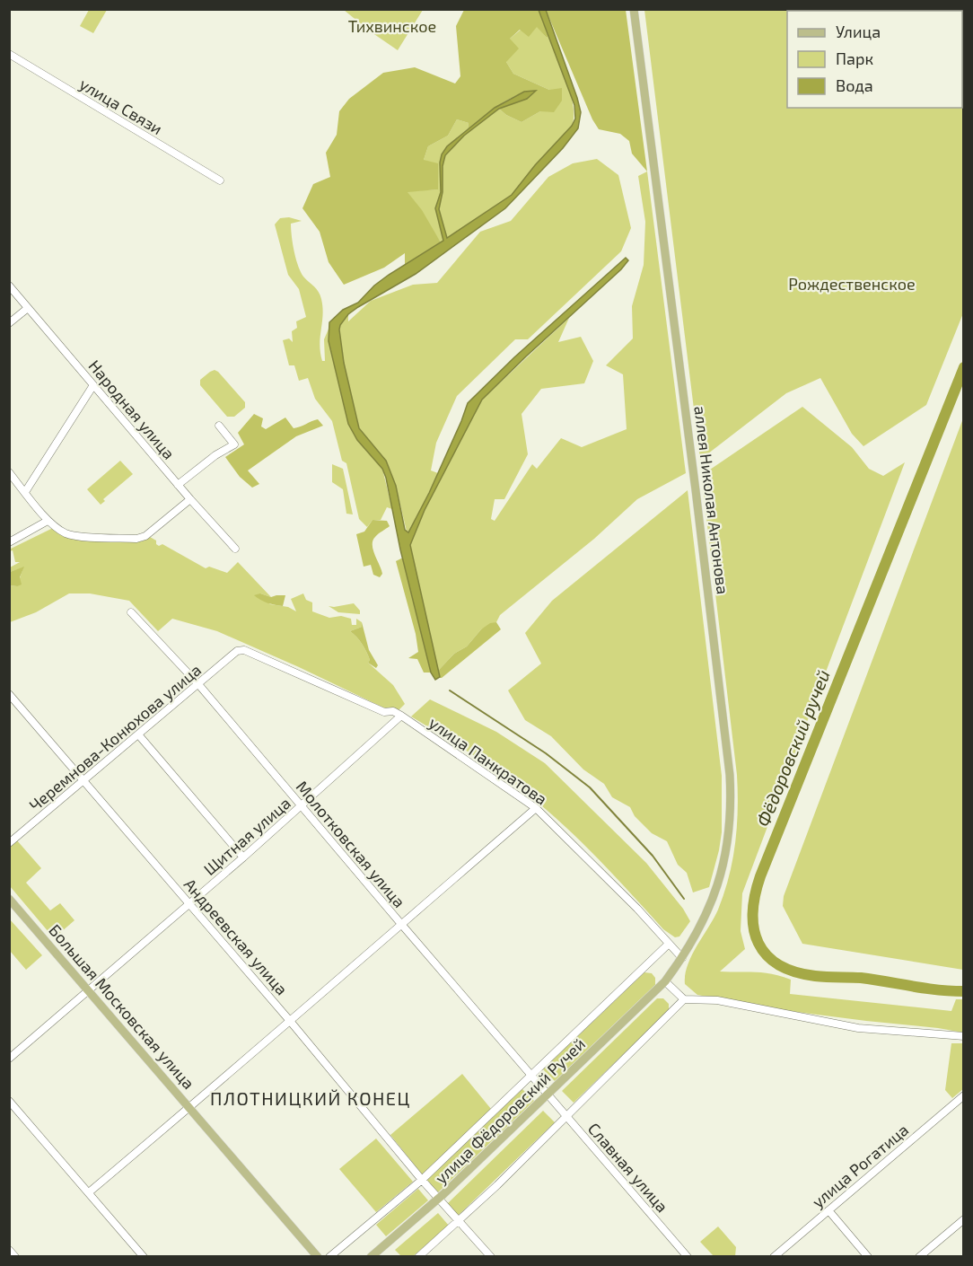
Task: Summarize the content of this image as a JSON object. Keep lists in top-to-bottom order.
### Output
{
  "streets": {
    "main road": ["аллея Николая Антонова", "Большая Московская улица", "улица Фёдоровский Ручей"],
    "street": [
      "улица Связи",
      "Народная улица",
      "Черемнова-Конюхова улица",
      "улица Панкратова",
      "Щитная улица",
      "Молотковская улица",
      "Андреевская улица",
      "улица Рогатица",
      "Славная улица"
    ]
  },
  "crossings": [
    ["аллея Николая Антонова", "улица Панкратова"],
    ["аллея Николая Антонова", "улица Фёдоровский Ручей"],
    ["Черемнова-Конюхова улица", "улица Панкратова"],
    ["Черемнова-Конюхова улица", "Молотковская улица"],
    ["Черемнова-Конюхова улица", "Андреевская улица"],
    ["улица Панкратова", "Щитная улица"],
    ["Щитная улица", "Молотковская улица"],
    ["Щитная улица", "Андреевская улица"],
    ["Щитная улица", "Большая Московская улица"],
    ["Молотковская улица", "улица Фёдоровский Ручей"],
    ["Молотковская улица", "Славная улица"],
    ["Андреевская улица", "улица Фёдоровский Ручей"],
    ["улица Фёдоровский Ручей", "Славная улица"]
  ],
  "districts": ["ПЛОТНИЦКИЙ КОНЕЦ"],
  "water": ["Фёдоровский ручей"],
  "parks": ["Тихвинское", "Рождественское"],
  "legend": ["Улица", "Парк", "Вода"]
}
